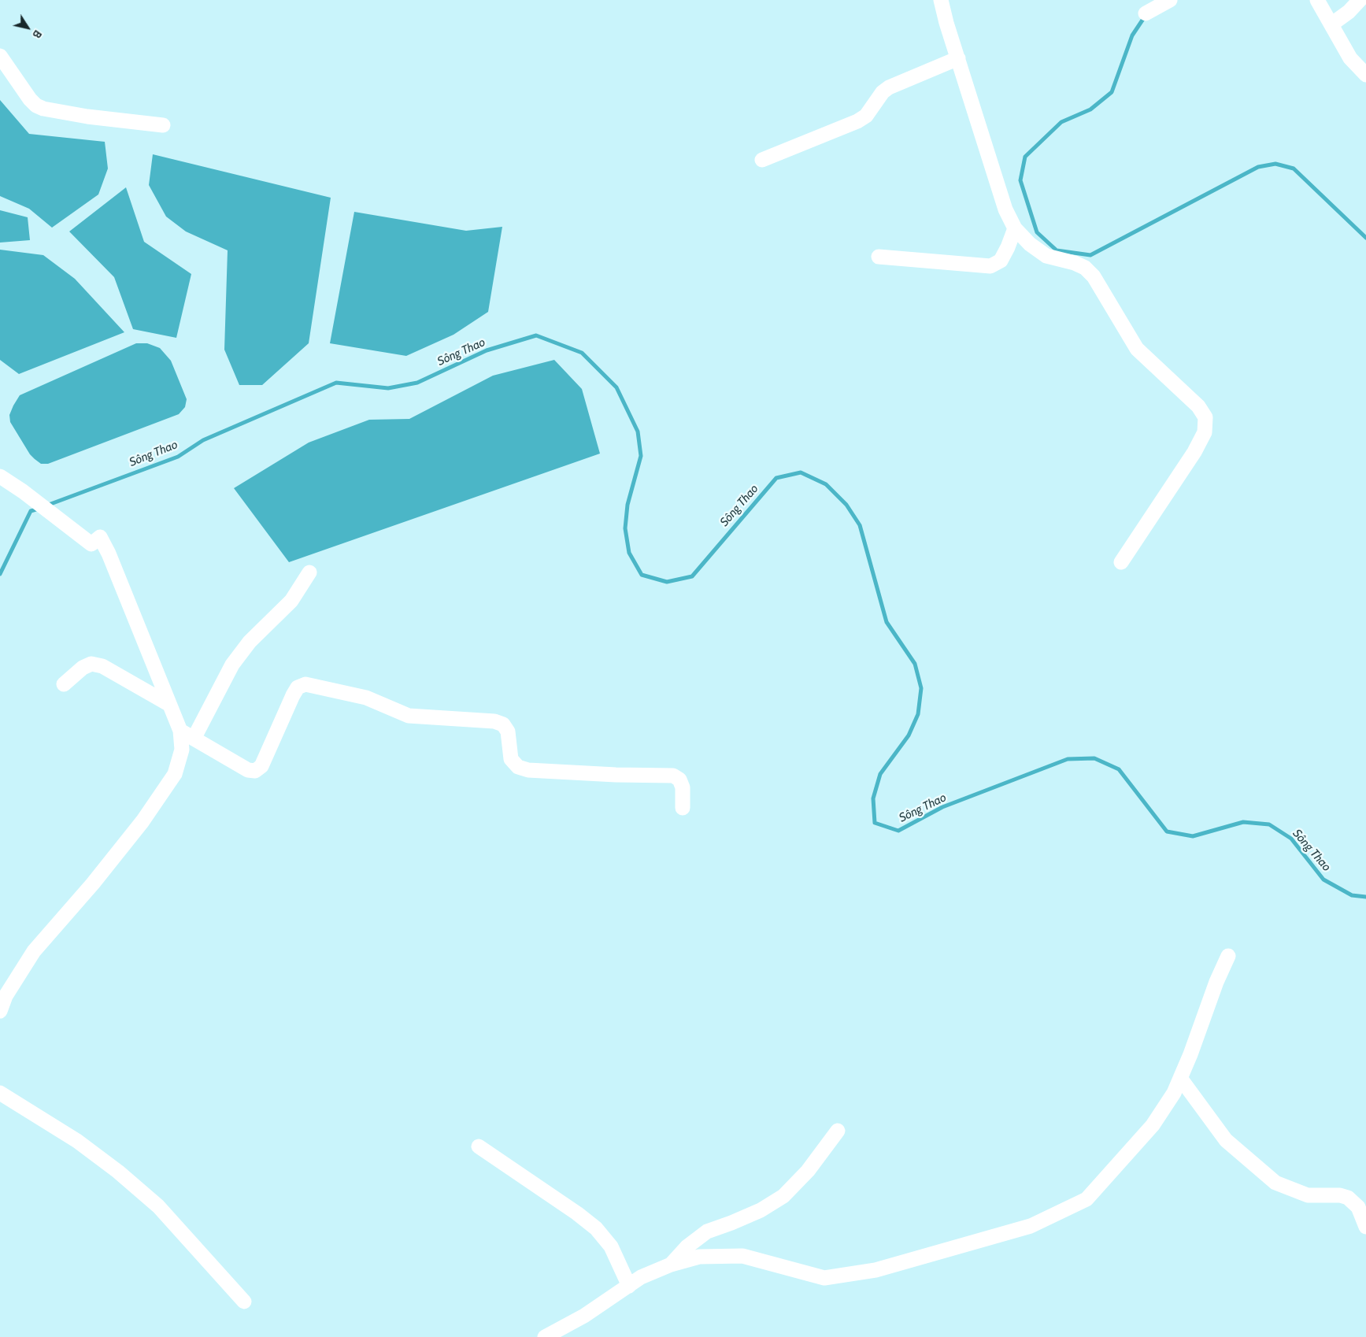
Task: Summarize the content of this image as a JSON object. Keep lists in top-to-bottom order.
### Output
{
  "water": ["Sông Thao"],
  "north": "bottom right"
}
